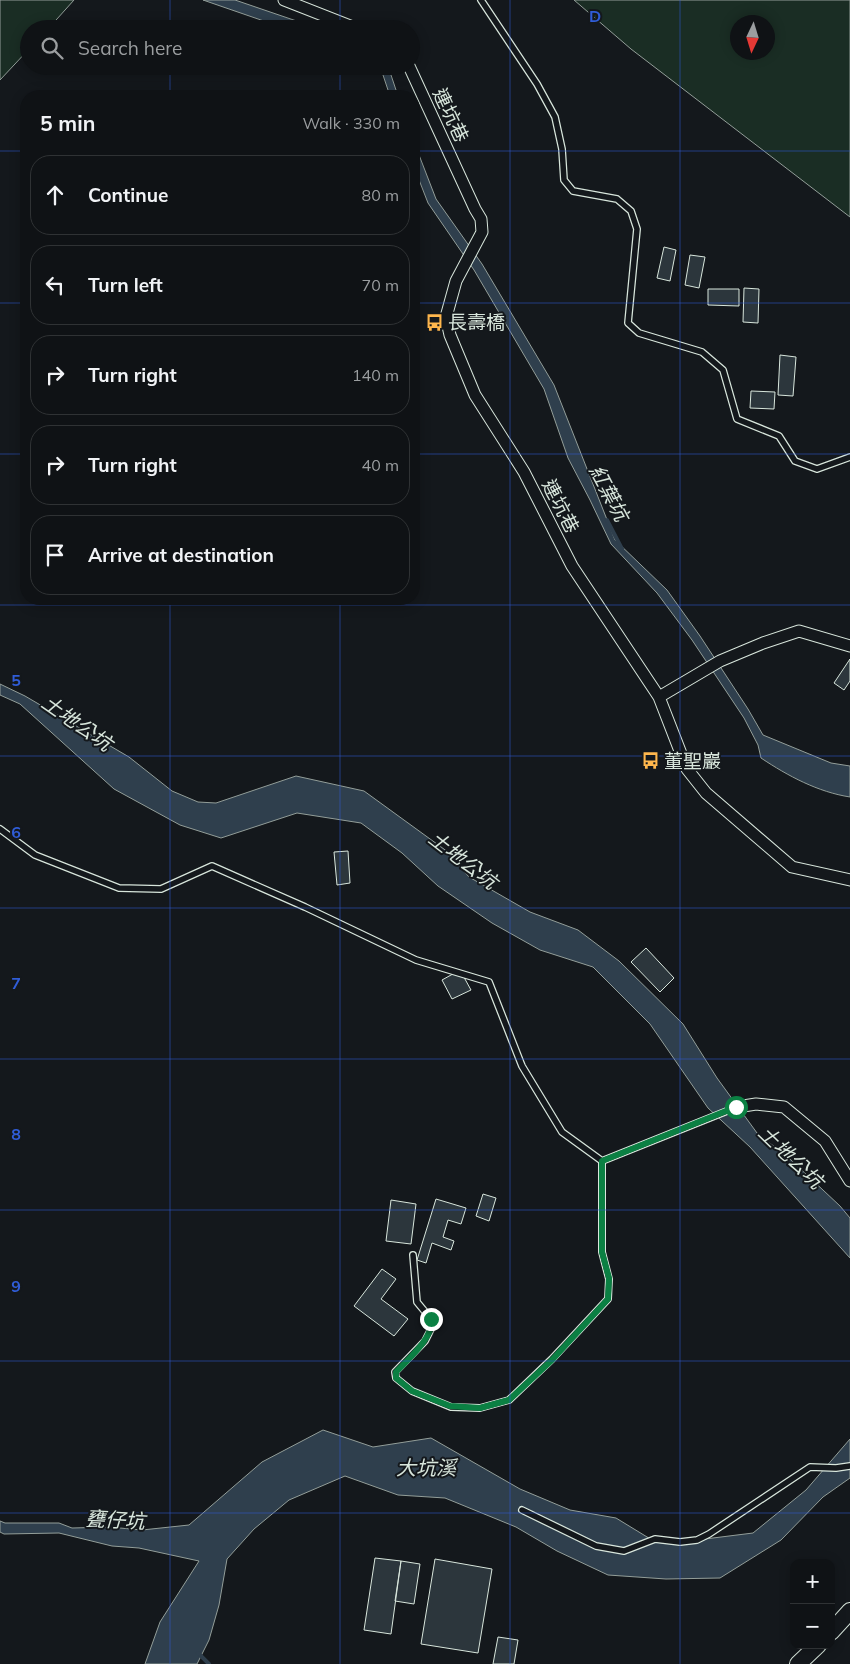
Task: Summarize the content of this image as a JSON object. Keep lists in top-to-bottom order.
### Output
{
  "streets": {
    "street": ["連坑巷"]
  },
  "water": [
    "紅葉坑",
    "土地公坑",
    "大坑溪",
    "甕仔坑"
  ],
  "places": {
    "bus stop": ["長壽橋", "董聖巖"]
  },
  "north": "bottom",
  "page": {
    "search": "Search here",
    "heading": ["5 min", "Walk · 330 m"],
    "list": [
      ["Continue", "80 m"],
      ["Turn left", "70 m"],
      ["Turn right", "140 m"],
      ["Turn right", "40 m"],
      "Arrive at destination"
    ],
    "map_buttons": ["+", "−"]
  },
  "grid": {
    "columns": ["D"],
    "rows": [
      "5",
      "6",
      "7",
      "8",
      "9"
    ]
  }
}
